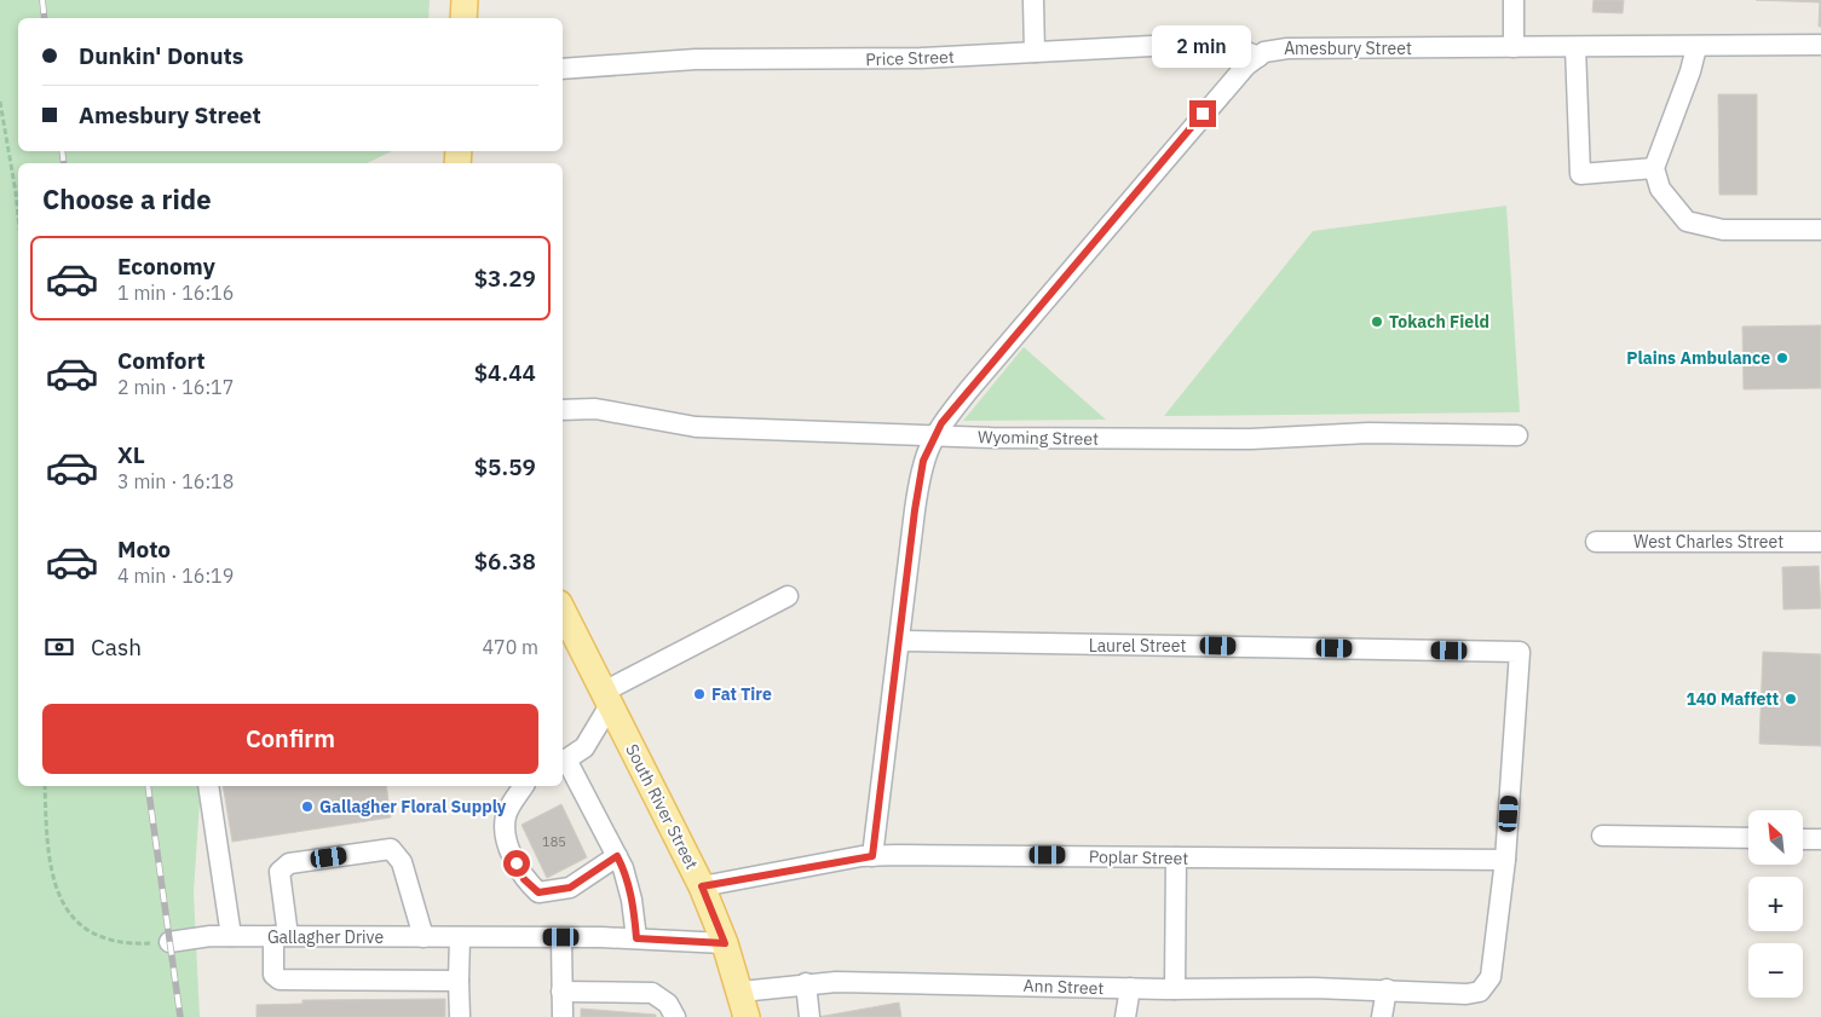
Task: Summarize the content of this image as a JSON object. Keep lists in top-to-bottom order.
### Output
{
  "streets": {
    "main road": ["South River Street"],
    "street": [
      "Amesbury Street",
      "Price Street",
      "Wyoming Street",
      "West Charles Street",
      "Laurel Street",
      "Poplar Street",
      "Gallagher Drive",
      "Ann Street"
    ]
  },
  "crossings": [
    ["Amesbury Street", "Price Street"],
    ["Amesbury Street", "Wyoming Street"],
    ["Amesbury Street", "Laurel Street"],
    ["Amesbury Street", "Poplar Street"],
    ["Laurel Street", "Poplar Street"],
    ["Laurel Street", "Ann Street"],
    ["South River Street", "Poplar Street"],
    ["South River Street", "Gallagher Drive"],
    ["South River Street", "Ann Street"],
    ["Poplar Street", "Ann Street"]
  ],
  "places": [
    "Tokach Field",
    "Plains Ambulance",
    "Fat Tire",
    "140 Maffett",
    "Gallagher Floral Supply"
  ],
  "house_numbers": ["185"],
  "north": "top left",
  "page": {
    "banner": ["Dunkin' Donuts", "Amesbury Street"],
    "bubble": "2 min",
    "heading": "Choose a ride",
    "list": [
      {
        "name": "Economy",
        "note": "1 min · 16:16",
        "value": "$3.29"
      },
      {
        "name": "Comfort",
        "note": "2 min · 16:17",
        "value": "$4.44"
      },
      {
        "name": "XL",
        "note": "3 min · 16:18",
        "value": "$5.59"
      },
      {
        "name": "Moto",
        "note": "4 min · 16:19",
        "value": "$6.38"
      }
    ],
    "pay": ["Cash", "470 m"],
    "buttons": "Confirm",
    "map_buttons": ["+", "−"]
  }
}
